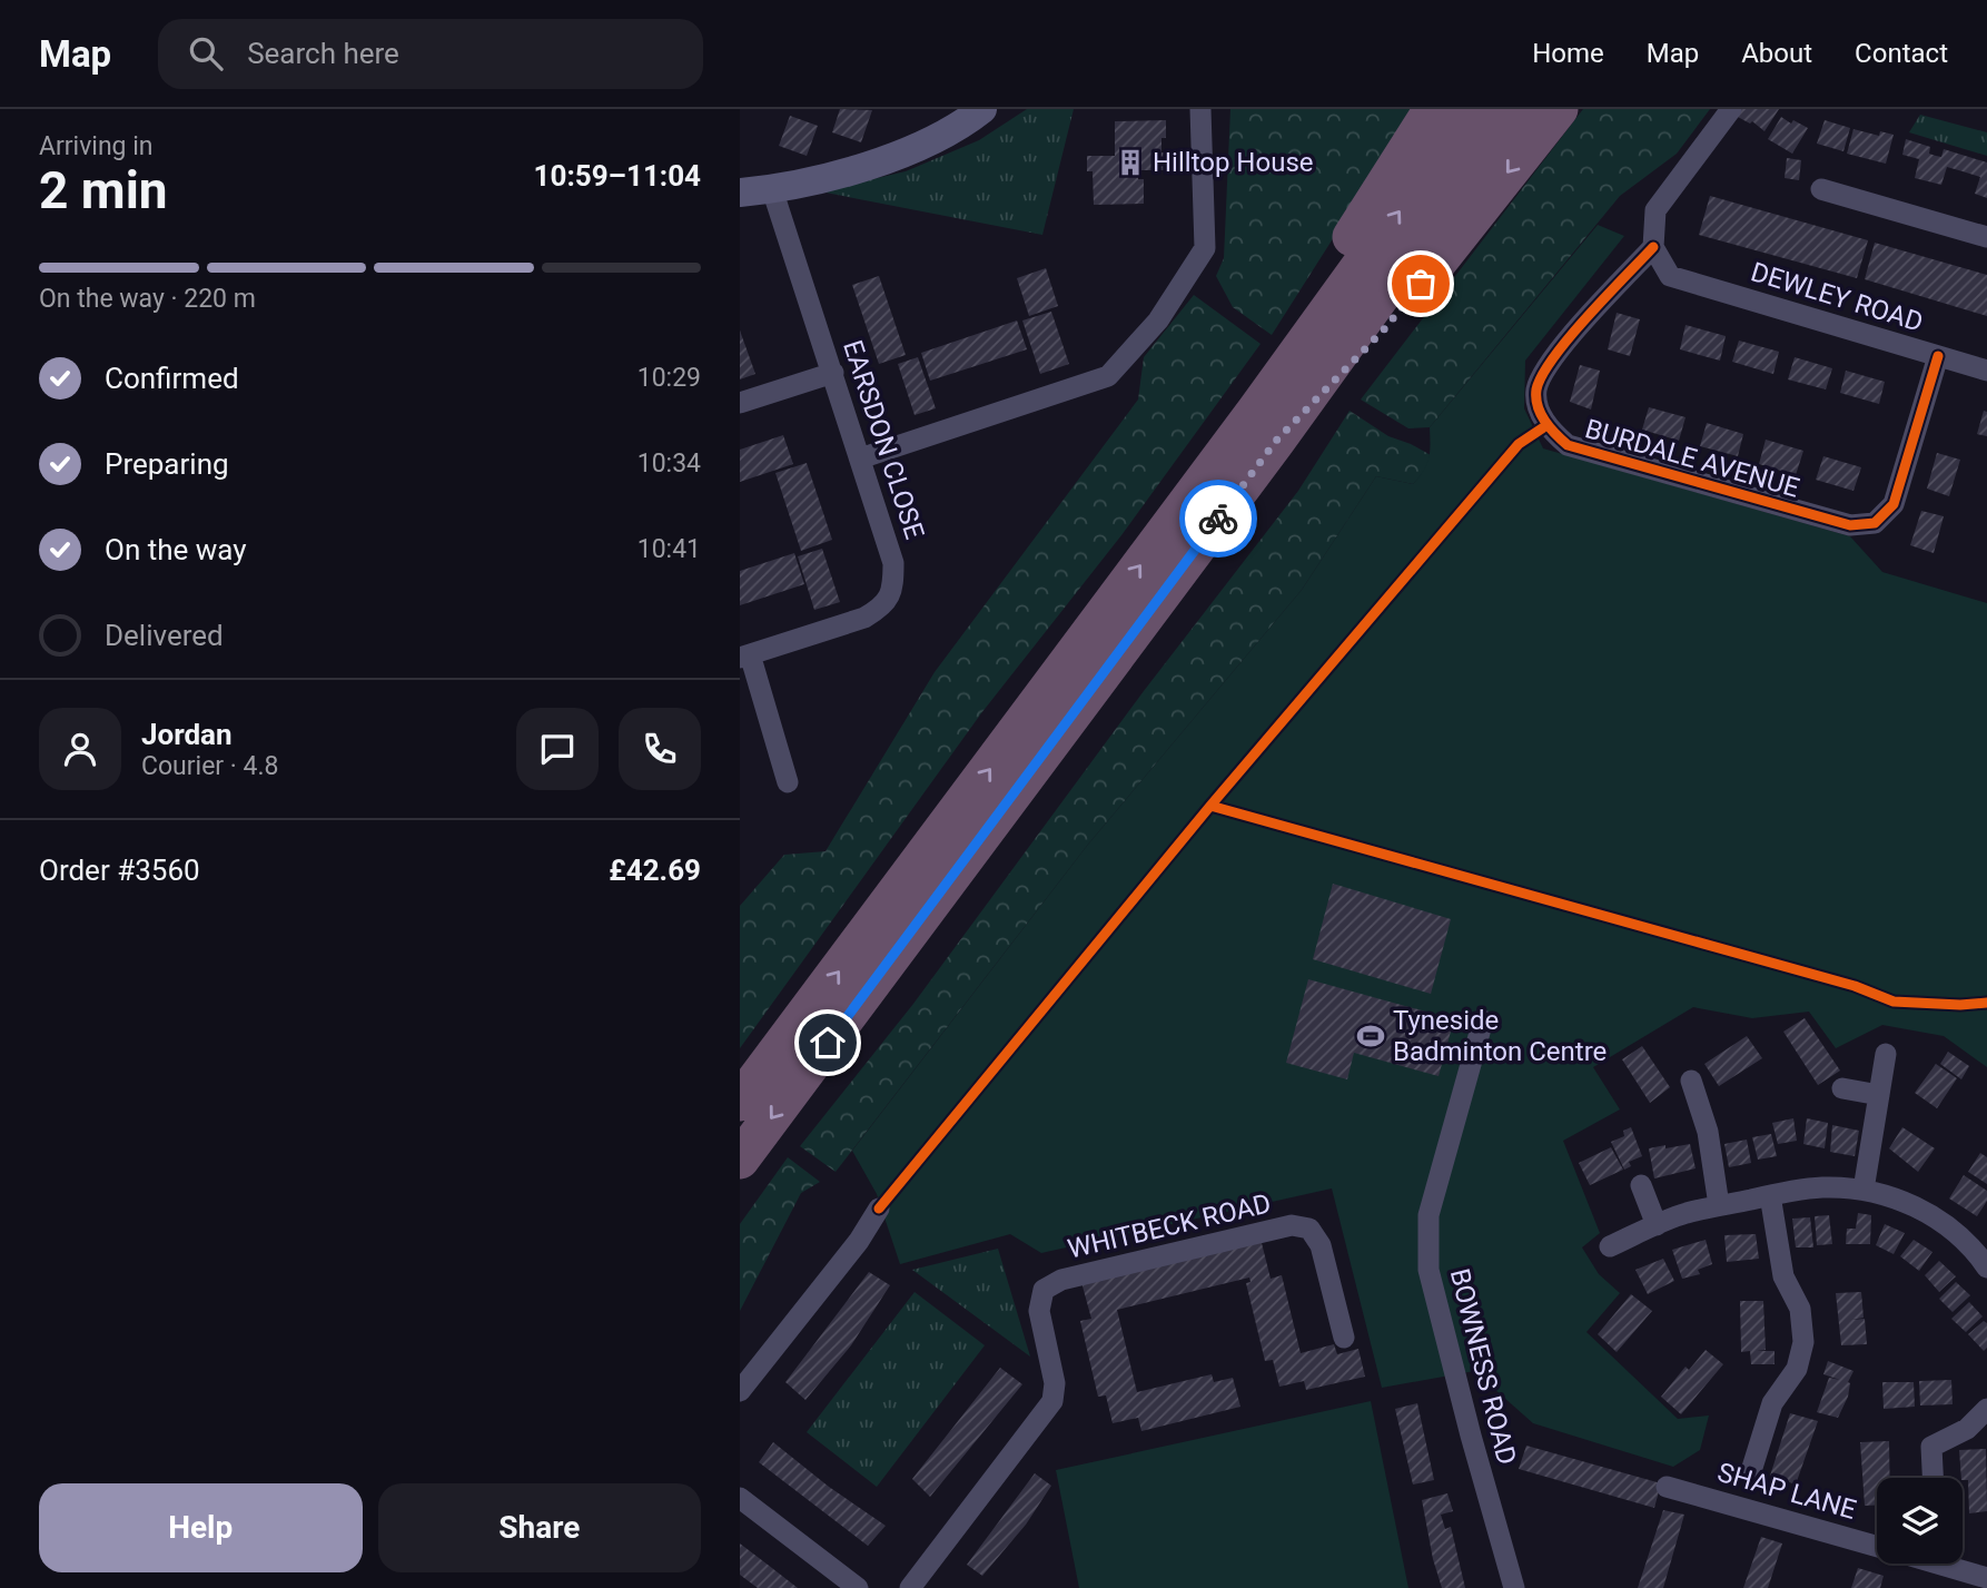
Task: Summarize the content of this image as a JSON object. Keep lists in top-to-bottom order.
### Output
{
  "streets": {
    "street": [
      "DEWLEY ROAD",
      "EARSDON CLOSE",
      "BURDALE AVENUE",
      "WHITBECK ROAD",
      "BOWNESS ROAD",
      "SHAP LANE"
    ]
  },
  "crossings": [
    ["DEWLEY ROAD", "BURDALE AVENUE"]
  ],
  "places": {
    "building": ["Hilltop House"],
    "sports": ["Tyneside Badminton Centre"]
  },
  "page": {
    "header": "Map",
    "search": "Search here",
    "nav": [
      "Home",
      "Map",
      "About",
      "Contact"
    ],
    "heading": ["2 min", "Arriving in", "10:59–11:04"],
    "panel": [
      "Jordan",
      "Courier · 4.8",
      "Order #3560",
      "£42.69"
    ],
    "bar": "On the way · 220 m",
    "list": [
      ["Confirmed", "10:29"],
      ["Preparing", "10:34"],
      ["On the way", "10:41"],
      "Delivered"
    ],
    "buttons": ["Help", "Share"]
  }
}
